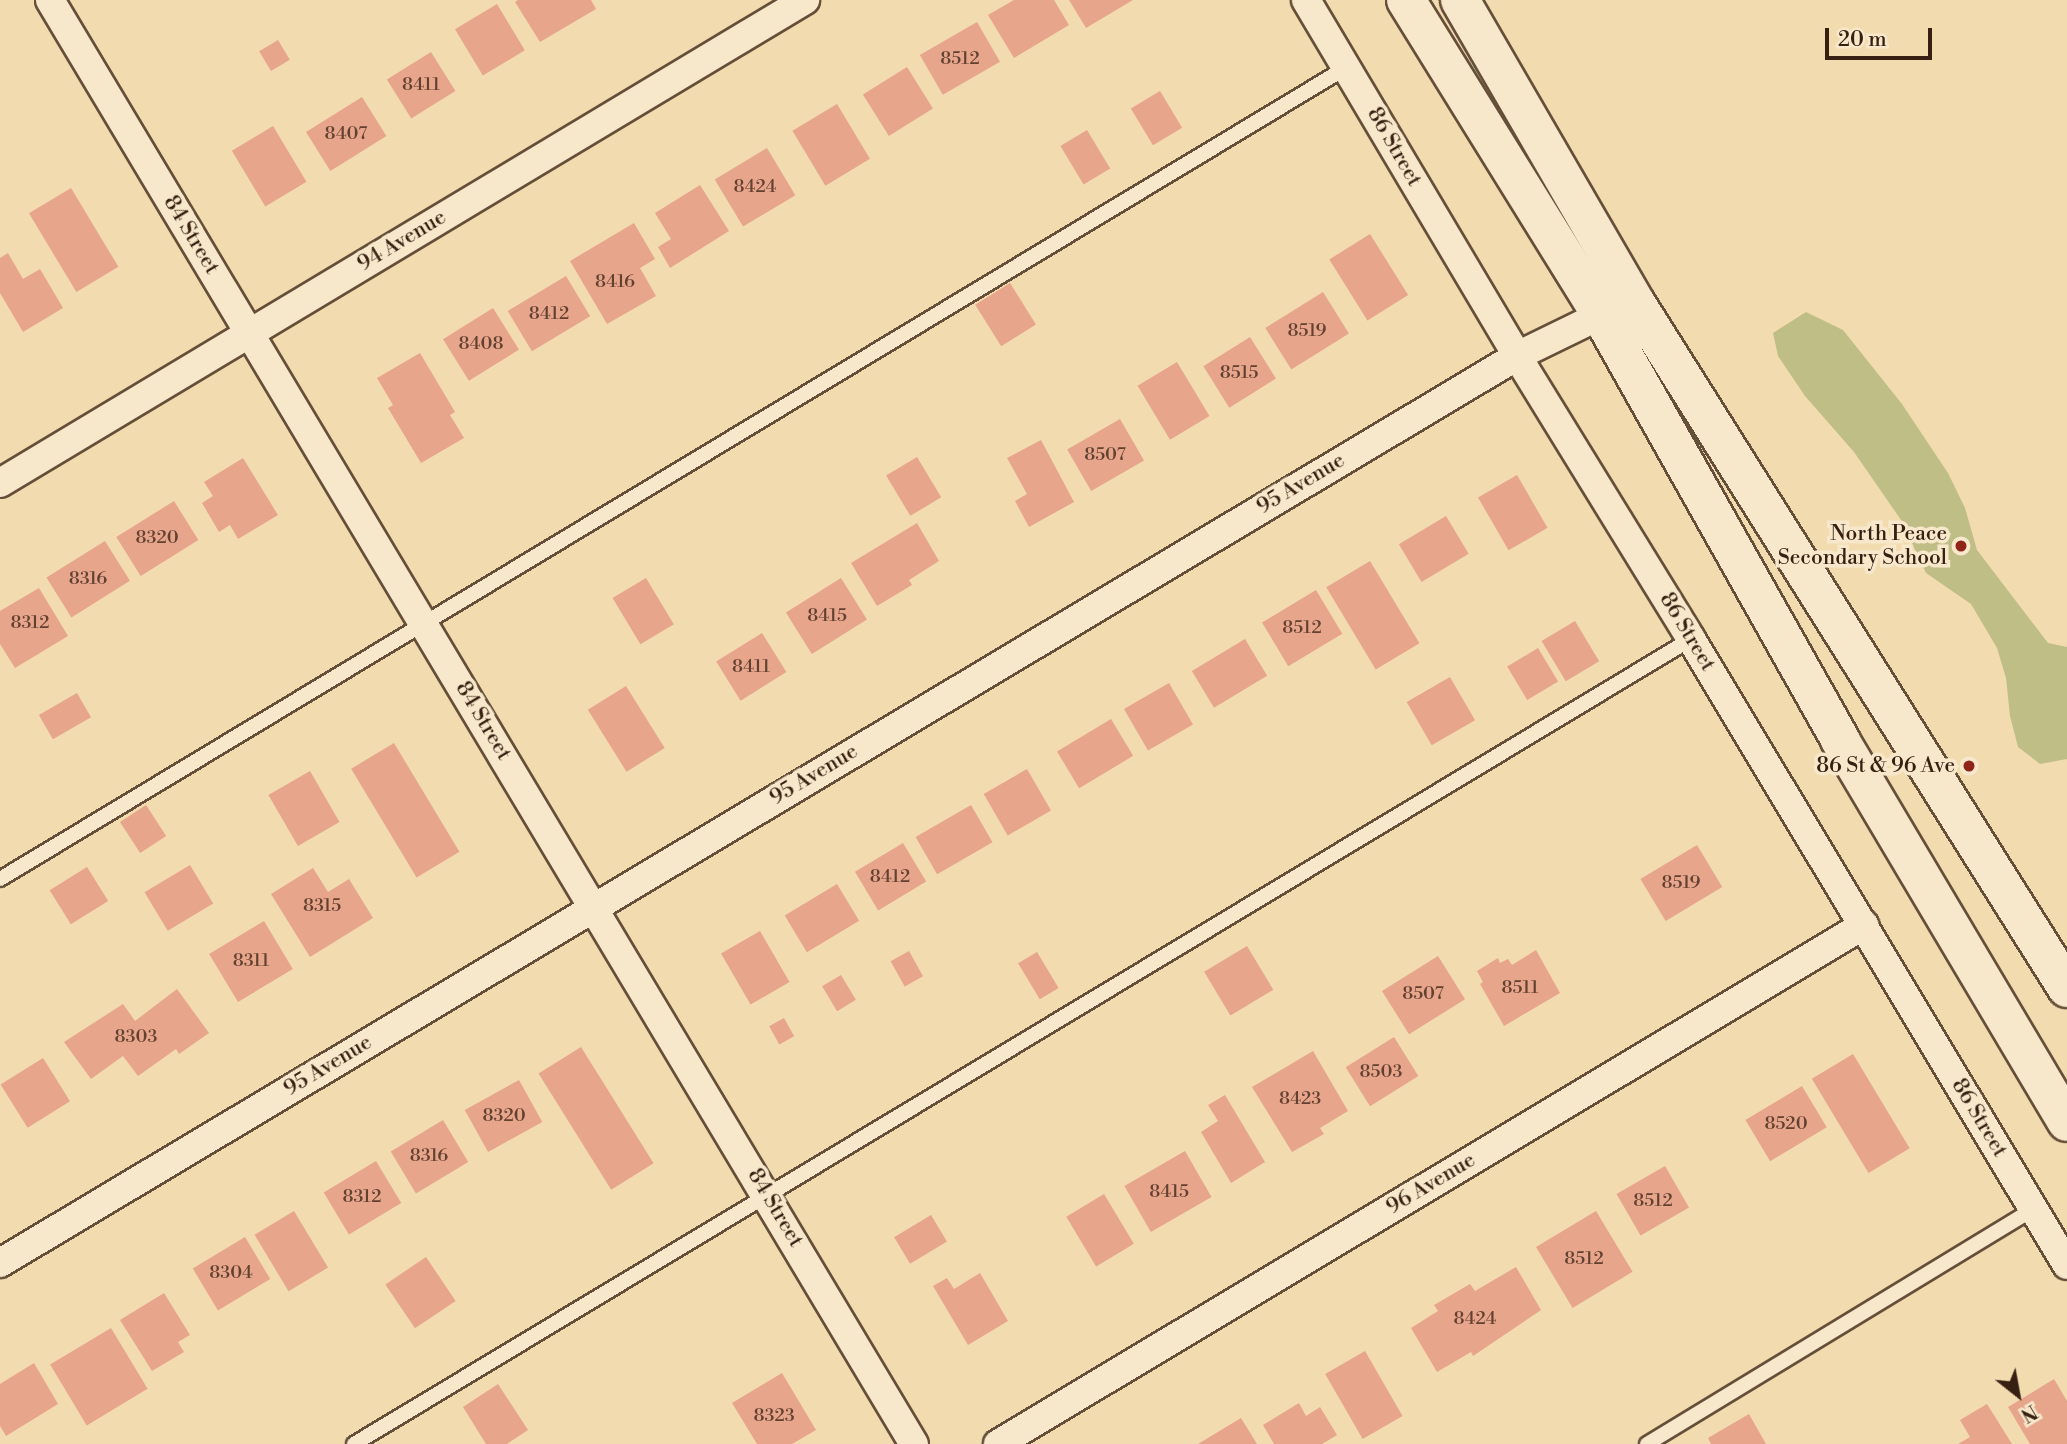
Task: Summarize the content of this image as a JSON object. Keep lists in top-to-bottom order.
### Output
{
  "streets": {
    "street": [
      "86 Street",
      "84 Street",
      "94 Avenue",
      "95 Avenue",
      "96 Avenue"
    ]
  },
  "crossings": [
    ["86 Street", "95 Avenue"],
    ["86 Street", "96 Avenue"],
    ["84 Street", "94 Avenue"],
    ["84 Street", "95 Avenue"]
  ],
  "places": ["North Peace Secondary School", "86 St & 96 Ave"],
  "house_numbers": [
    "8512",
    "8411",
    "8407",
    "8424",
    "8416",
    "8412",
    "8519",
    "8408",
    "8515",
    "8507",
    "8320",
    "8316",
    "8415",
    "8312",
    "8512",
    "8411",
    "8412",
    "8519",
    "8315",
    "8311",
    "8511",
    "8507",
    "8303",
    "8503",
    "8423",
    "8320",
    "8520",
    "8316",
    "8415",
    "8312",
    "8512",
    "8512",
    "8304",
    "8424",
    "8323"
  ],
  "scale_bar": "20 m",
  "north": "bottom right"
}
